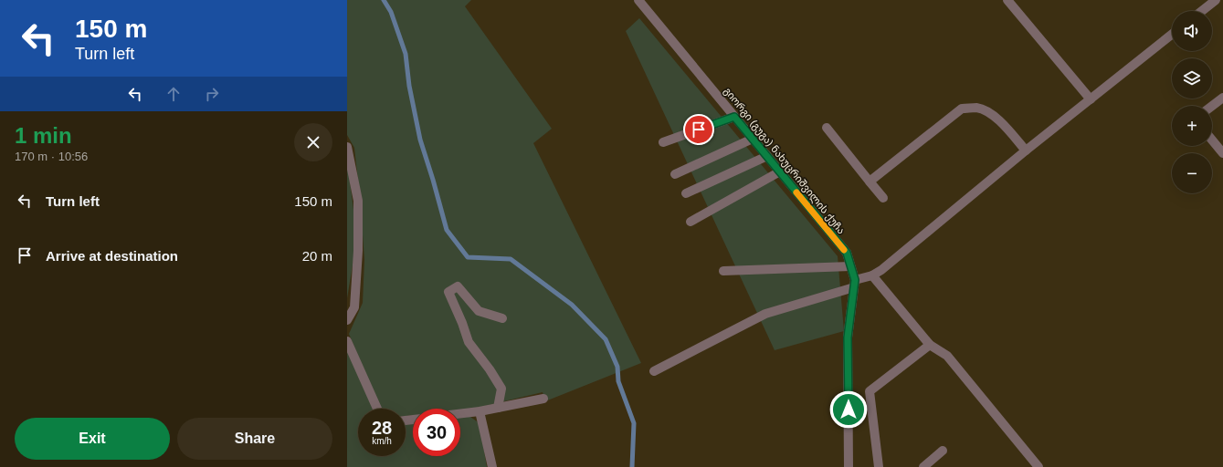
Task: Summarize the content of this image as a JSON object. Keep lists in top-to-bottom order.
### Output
{
  "streets": {
    "street": ["გიორგი (გუგა) ნახუცრიშვილის ქუჩა"]
  },
  "page": {
    "turn": ["150 m", "Turn left"],
    "map_buttons": ["+", "−"],
    "heading": ["1 min", "170 m · 10:56"],
    "list": [
      {
        "name": "Turn left",
        "value": "150 m"
      },
      {
        "name": "Arrive at destination",
        "value": "20 m"
      }
    ],
    "speed": "28 km/h",
    "limit": "30",
    "buttons": ["Exit", "Share"]
  }
}
